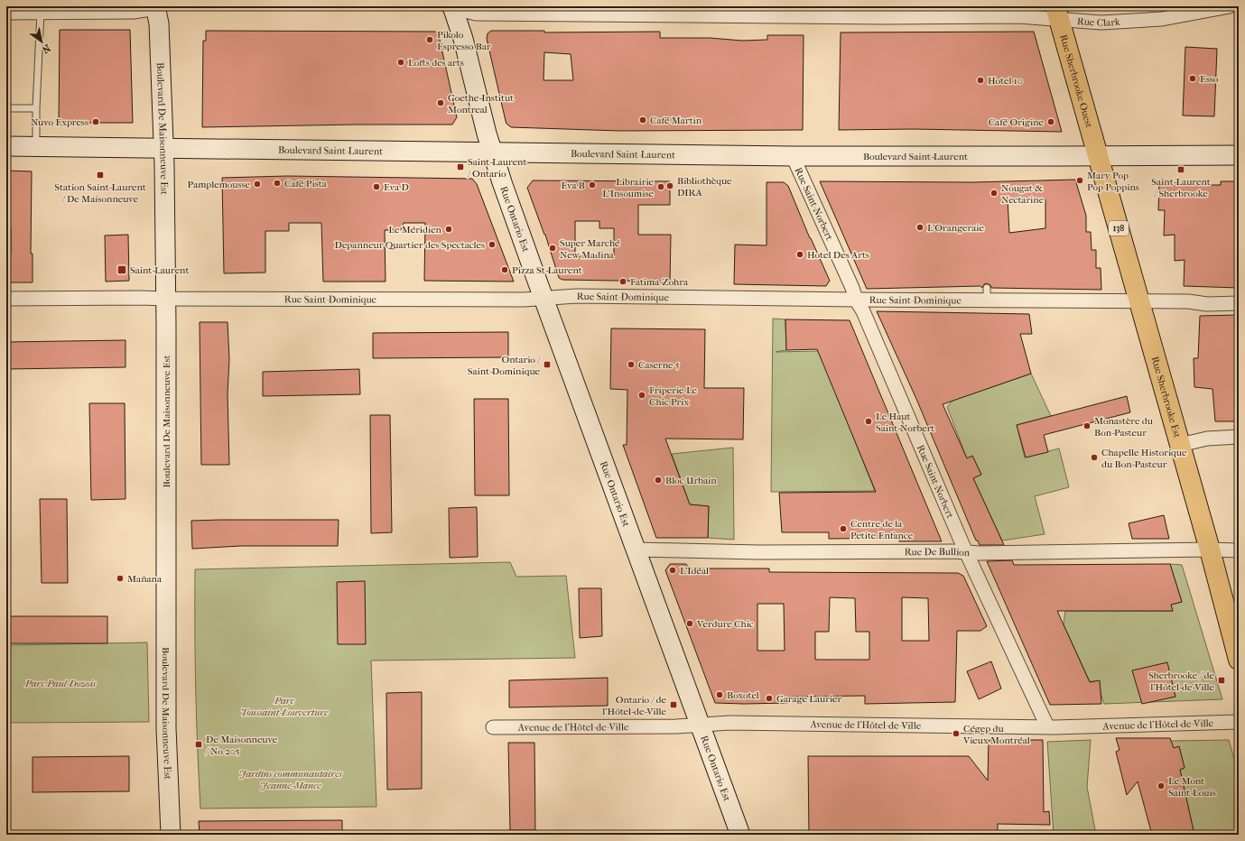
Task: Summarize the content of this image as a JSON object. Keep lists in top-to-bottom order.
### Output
{
  "streets": {
    "main road": [
      "Rue Sherbrooke Ouest",
      "Boulevard De Maisonneuve Est",
      "Boulevard Saint-Laurent",
      "Rue Ontario Est",
      "138",
      "Rue Sherbrooke Est"
    ],
    "street": [
      "Rue Clark",
      "Rue Saint-Norbert",
      "Rue Saint-Dominique",
      "Rue De Bullion",
      "Avenue de l'Hôtel-de-Ville"
    ]
  },
  "crossings": [
    ["Rue Clark", "Rue Sherbrooke Ouest"],
    ["Rue Clark", "Rue Ontario Est"],
    ["Rue Sherbrooke Ouest", "Boulevard Saint-Laurent"],
    ["Rue Sherbrooke Ouest", "Rue Sherbrooke Est"],
    ["Boulevard De Maisonneuve Est", "Boulevard Saint-Laurent"],
    ["Boulevard De Maisonneuve Est", "Rue Saint-Dominique"],
    ["Boulevard Saint-Laurent", "Rue Saint-Norbert"],
    ["Boulevard Saint-Laurent", "Rue Ontario Est"],
    ["Boulevard Saint-Laurent", "Rue Sherbrooke Est"],
    ["Rue Saint-Norbert", "Rue Saint-Dominique"],
    ["Rue Saint-Norbert", "Rue De Bullion"],
    ["Rue Saint-Norbert", "Avenue de l'Hôtel-de-Ville"],
    ["Rue Ontario Est", "Rue Saint-Dominique"],
    ["Rue Ontario Est", "Rue De Bullion"],
    ["Rue Ontario Est", "Avenue de l'Hôtel-de-Ville"],
    ["Rue Saint-Dominique", "Rue Sherbrooke Est"],
    ["Rue Sherbrooke Est", "Rue De Bullion"]
  ],
  "parks": ["Parc Paul-Dozois", "Parc Toussaint-Louverture", "Jardins communautaires Jeanne-Mance"],
  "places": {
    "other": [
      "Pikolo Espresso Bar",
      "Lofts des arts",
      "Esso",
      "Hotel 10",
      "Goethe-Institut Montreal",
      "Café Martin",
      "Nuvo Express",
      "Café Origine",
      "Mary Pop Pop Poppins",
      "Café Pista",
      "Pamplemousse",
      "Eva B",
      "Bibliothèque DIRA",
      "Eva D",
      "Librairie L'Insoumise",
      "Nougat & Nectarine",
      "L’Orangeraie",
      "Le Méridien",
      "Depanneur Quartier des Spectacles",
      "Super Marché New Madina",
      "Hotel Des Arts",
      "Pizza St-Laurent",
      "Fatima-Zohra",
      "Caserne 5",
      "Friperie Le Chic Prix",
      "Le Haut Saint-Norbert",
      "Monastère du Bon-Pasteur",
      "Chapelle Historique du Bon-Pasteur",
      "Bloc Urbain",
      "Centre de la Petite Enfance",
      "L'Idéal",
      "Mañana",
      "Verdure Chic",
      "Boxotel",
      "Garage Laurier",
      "Cégep du Vieux Montréal",
      "Le Mont Saint-Louis"
    ],
    "transit": [
      "Saint-Laurent / Ontario",
      "Saint-Laurent / Sherbrooke",
      "Station Saint-Laurent / De Maisonneuve",
      "Saint-Laurent",
      "Ontario / Saint-Dominique",
      "Sherbrooke / de l'Hôtel-de-Ville",
      "Ontario / de l'Hôtel-de-Ville",
      "De Maisonneuve / No 205"
    ]
  },
  "north": "bottom right"
}
